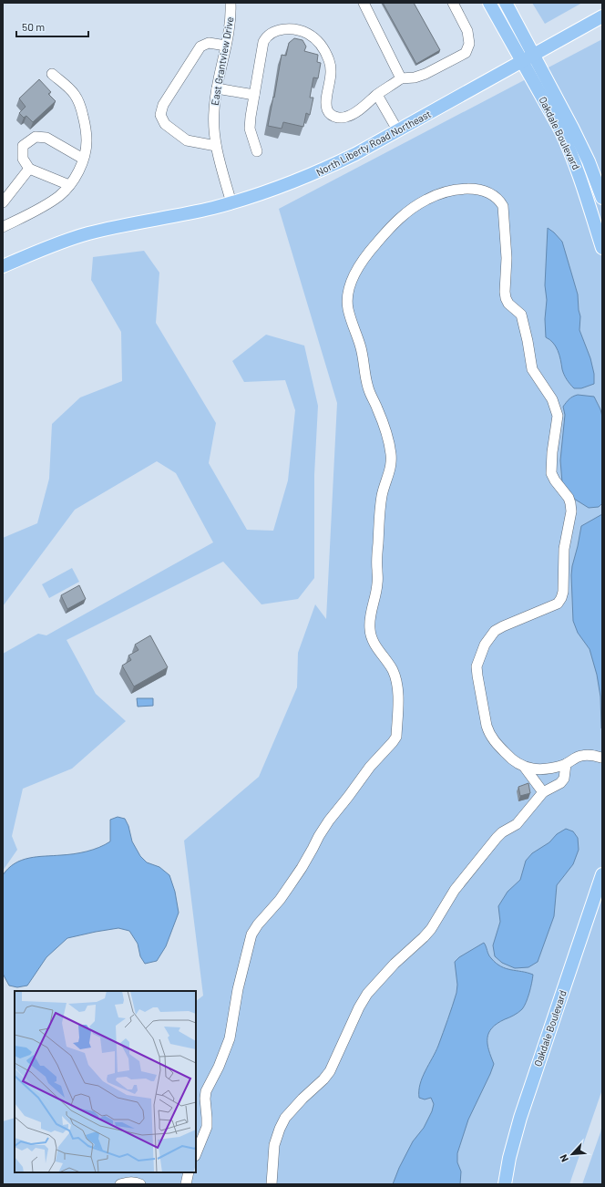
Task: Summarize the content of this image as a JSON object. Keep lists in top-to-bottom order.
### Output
{
  "streets": {
    "main road": ["Oakdale Boulevard", "North Liberty Road Northeast"],
    "street": ["East Grantview Drive"]
  },
  "crossings": [
    ["East Grantview Drive", "North Liberty Road Northeast"],
    ["Oakdale Boulevard", "North Liberty Road Northeast"]
  ],
  "scale_bar": "50 m",
  "north": "bottom left"
}
